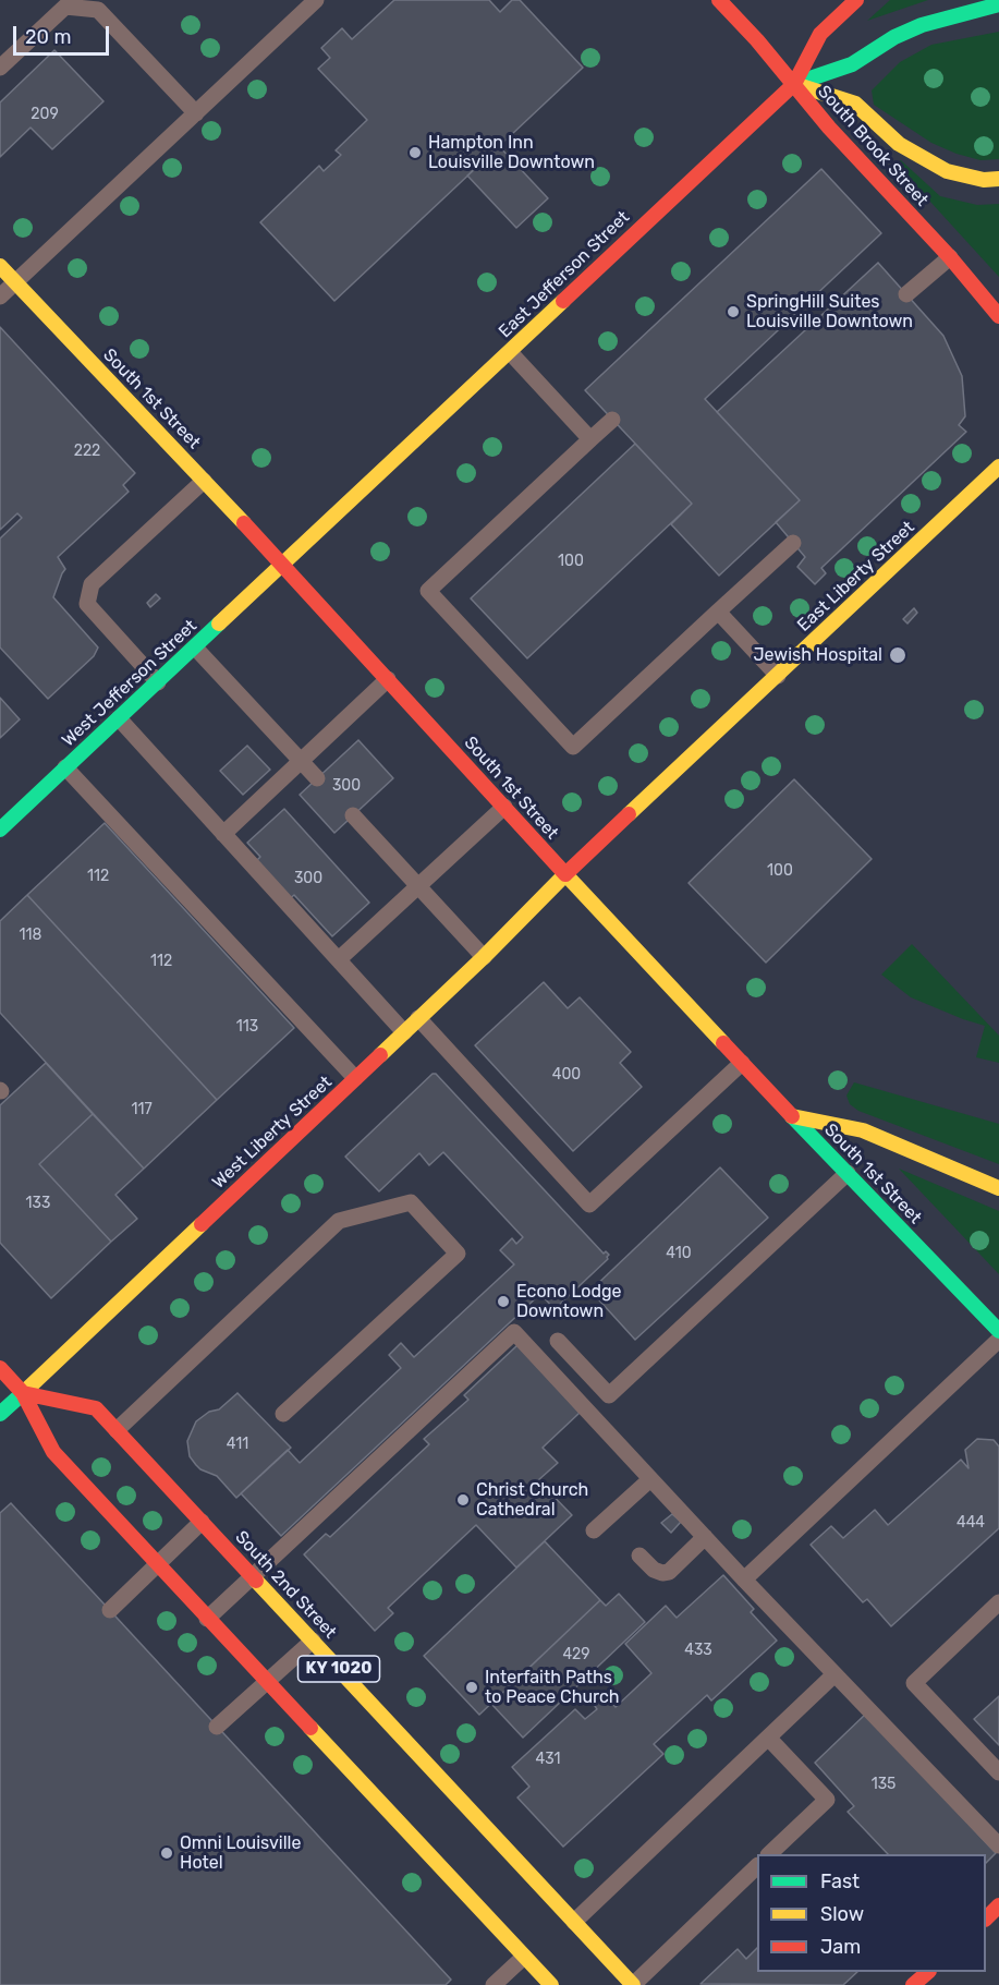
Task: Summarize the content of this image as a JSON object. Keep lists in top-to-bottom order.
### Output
{
  "streets": {
    "main road": [
      "South Brook Street",
      "East Jefferson Street",
      "South 1st Street",
      "East Liberty Street",
      "West Jefferson Street",
      "West Liberty Street",
      "South 2nd Street",
      "KY 1020"
    ]
  },
  "crossings": [
    ["South Brook Street", "East Jefferson Street"],
    ["East Jefferson Street", "South 1st Street"],
    ["East Jefferson Street", "West Jefferson Street"],
    ["South 1st Street", "East Liberty Street"],
    ["South 1st Street", "West Jefferson Street"],
    ["South 1st Street", "West Liberty Street"],
    ["East Liberty Street", "West Liberty Street"],
    ["West Liberty Street", "South 2nd Street"],
    ["West Liberty Street", "KY 1020"],
    ["South 2nd Street", "KY 1020"]
  ],
  "places": [
    "Hampton Inn Louisville Downtown",
    "SpringHill Suites Louisville Downtown",
    "Jewish Hospital",
    "Econo Lodge Downtown",
    "Christ Church Cathedral",
    "Interfaith Paths to Peace Church",
    "Omni Louisville Hotel"
  ],
  "house_numbers": [
    "209",
    "222",
    "100",
    "300",
    "100",
    "112",
    "300",
    "118",
    "112",
    "113",
    "400",
    "117",
    "133",
    "410",
    "411",
    "444",
    "433",
    "429",
    "431",
    "135"
  ],
  "legend": ["Fast", "Slow", "Jam"],
  "scale_bar": "20 m"
}
